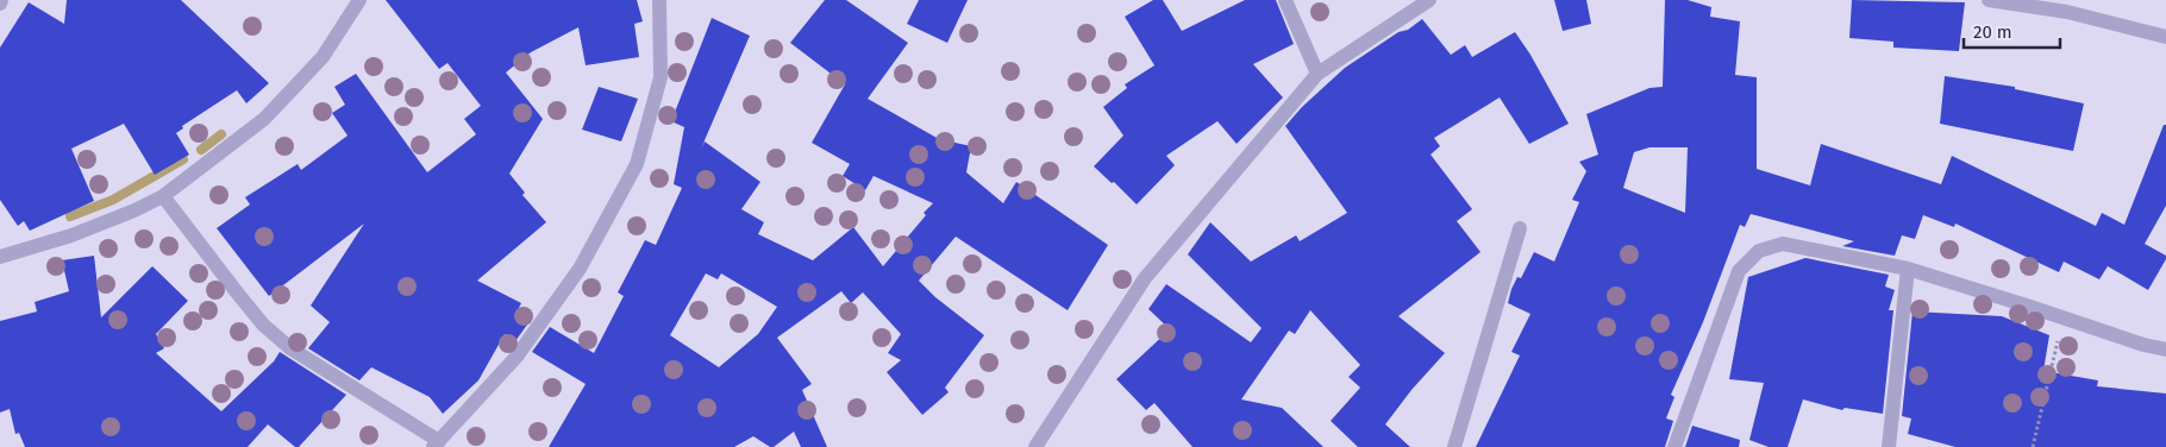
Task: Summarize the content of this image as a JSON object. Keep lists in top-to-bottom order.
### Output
{
  "scale_bar": "20 m"
}
